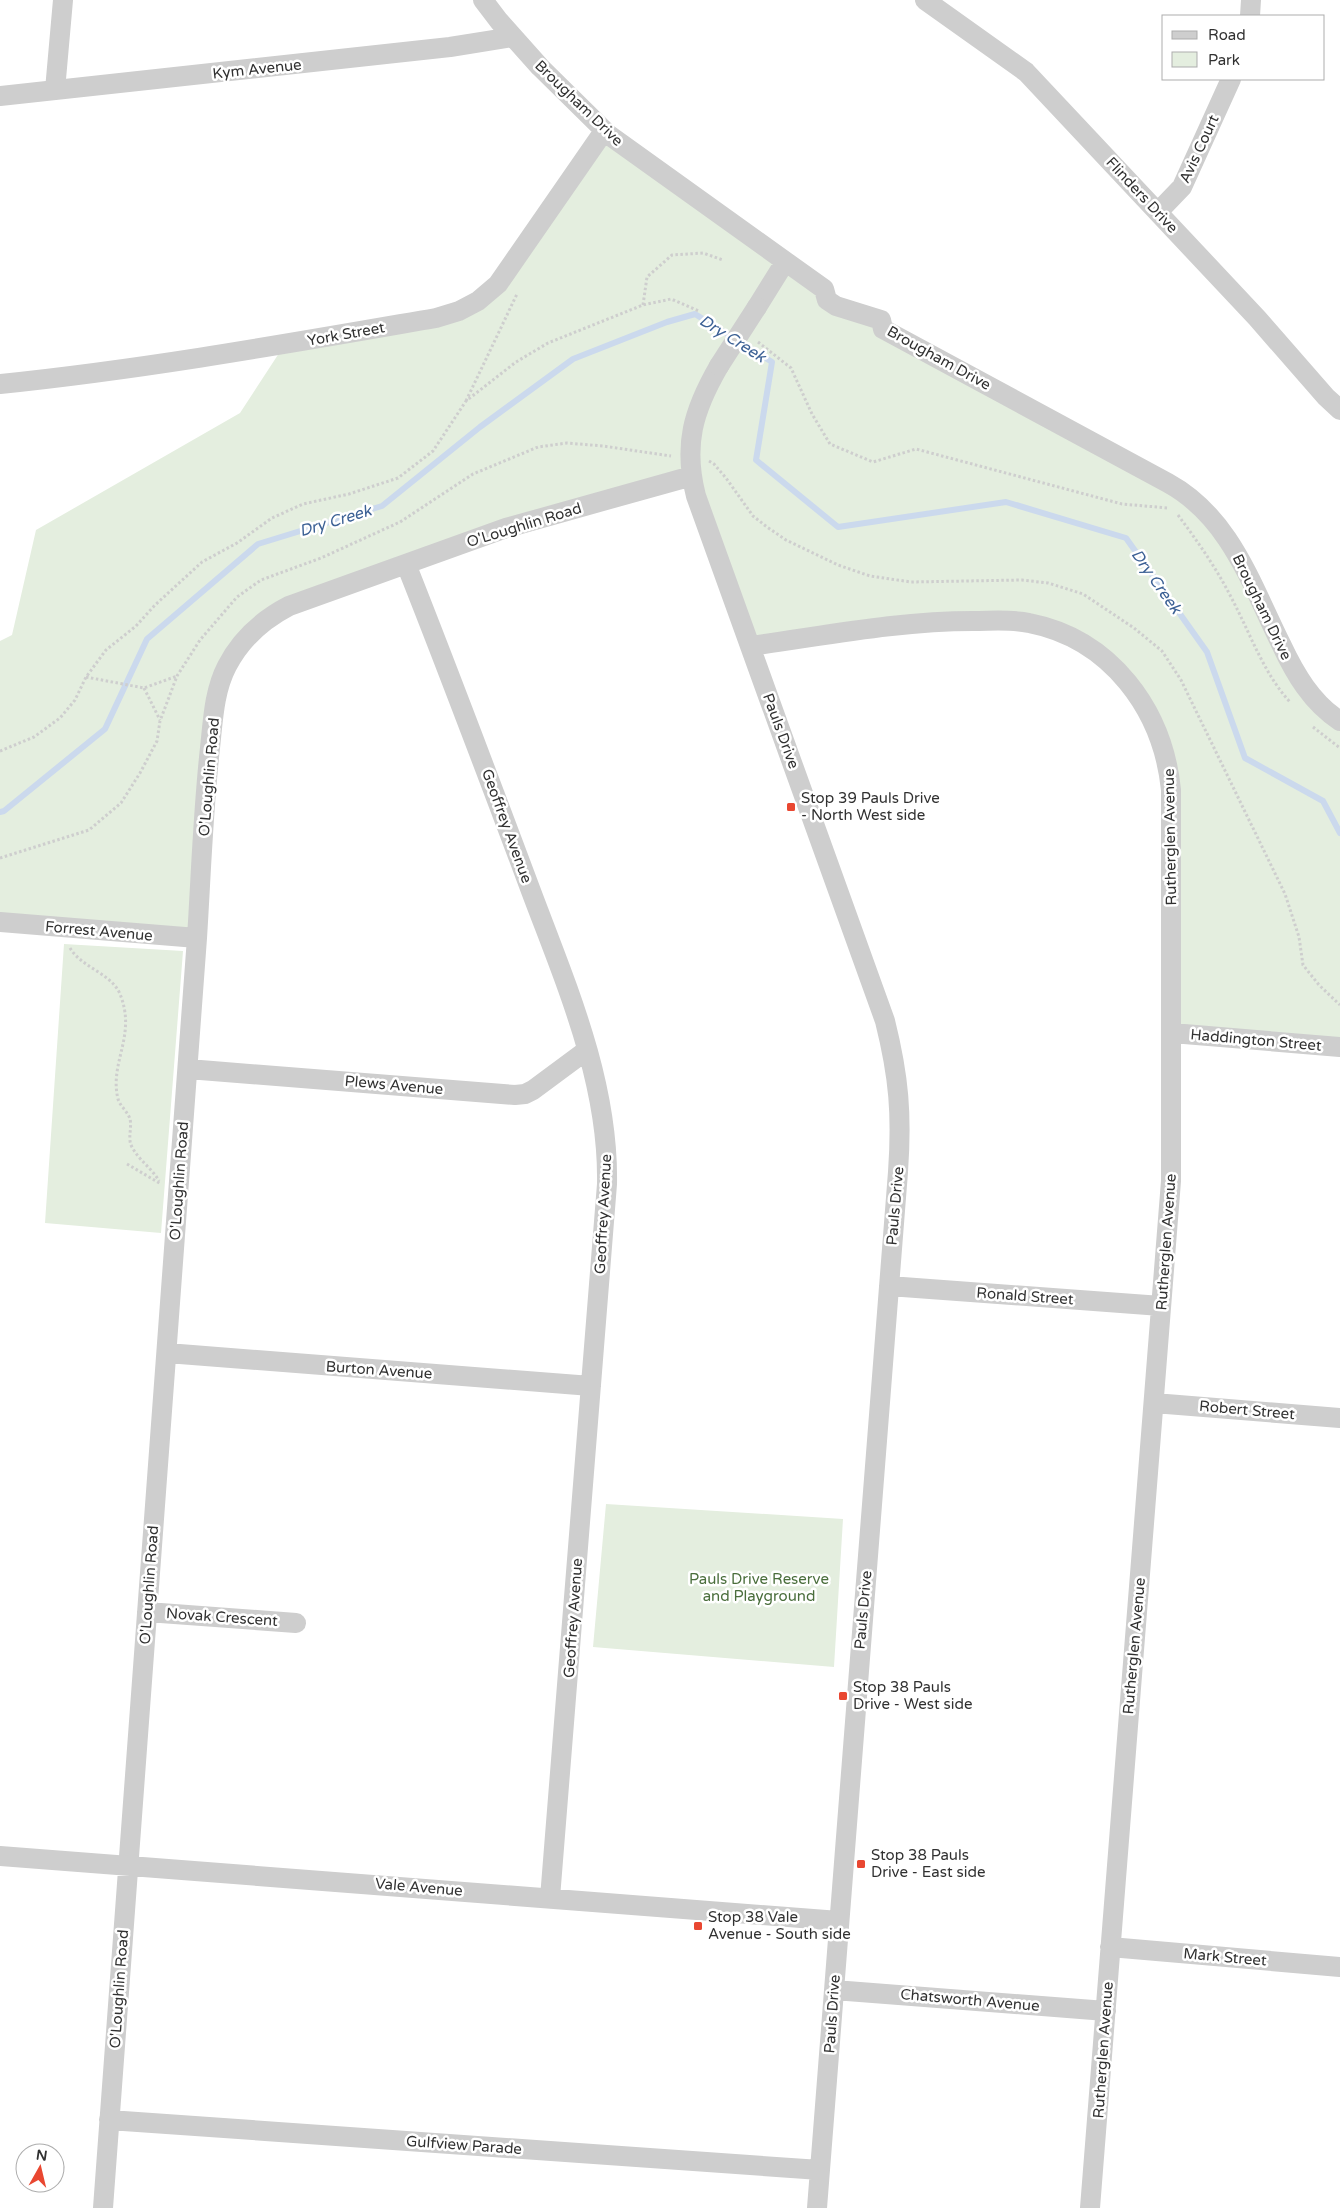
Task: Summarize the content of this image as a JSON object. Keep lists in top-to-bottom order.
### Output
{
  "streets": {
    "street": [
      "Kym Avenue",
      "Brougham Drive",
      "Avis Court",
      "Flinders Drive",
      "York Street",
      "O'Loughlin Road",
      "Pauls Drive",
      "Geoffrey Avenue",
      "Rutherglen Avenue",
      "Forrest Avenue",
      "Haddington Street",
      "Plews Avenue",
      "Ronald Street",
      "Burton Avenue",
      "Robert Street",
      "Novak Crescent",
      "Vale Avenue",
      "Mark Street",
      "Chatsworth Avenue",
      "Gulfview Parade"
    ]
  },
  "crossings": [
    ["Kym Avenue", "Brougham Drive"],
    ["Brougham Drive", "York Street"],
    ["Brougham Drive", "Pauls Drive"],
    ["Avis Court", "Flinders Drive"],
    ["O'Loughlin Road", "Pauls Drive"],
    ["O'Loughlin Road", "Geoffrey Avenue"],
    ["O'Loughlin Road", "Forrest Avenue"],
    ["O'Loughlin Road", "Plews Avenue"],
    ["O'Loughlin Road", "Burton Avenue"],
    ["O'Loughlin Road", "Novak Crescent"],
    ["O'Loughlin Road", "Vale Avenue"],
    ["O'Loughlin Road", "Gulfview Parade"],
    ["Pauls Drive", "Rutherglen Avenue"],
    ["Pauls Drive", "Ronald Street"],
    ["Pauls Drive", "Vale Avenue"],
    ["Pauls Drive", "Chatsworth Avenue"],
    ["Pauls Drive", "Gulfview Parade"],
    ["Geoffrey Avenue", "Plews Avenue"],
    ["Geoffrey Avenue", "Burton Avenue"],
    ["Geoffrey Avenue", "Vale Avenue"],
    ["Rutherglen Avenue", "Haddington Street"],
    ["Rutherglen Avenue", "Ronald Street"],
    ["Rutherglen Avenue", "Robert Street"],
    ["Rutherglen Avenue", "Mark Street"],
    ["Rutherglen Avenue", "Chatsworth Avenue"]
  ],
  "water": ["Dry Creek"],
  "parks": ["Pauls Drive Reserve and Playground"],
  "places": {
    "transit": [
      "Stop 39 Pauls Drive - North West side",
      "Stop 38 Pauls Drive - West side",
      "Stop 38 Pauls Drive - East side",
      "Stop 38 Vale Avenue - South side"
    ]
  },
  "legend": ["Road", "Park"],
  "north": "top"
}
